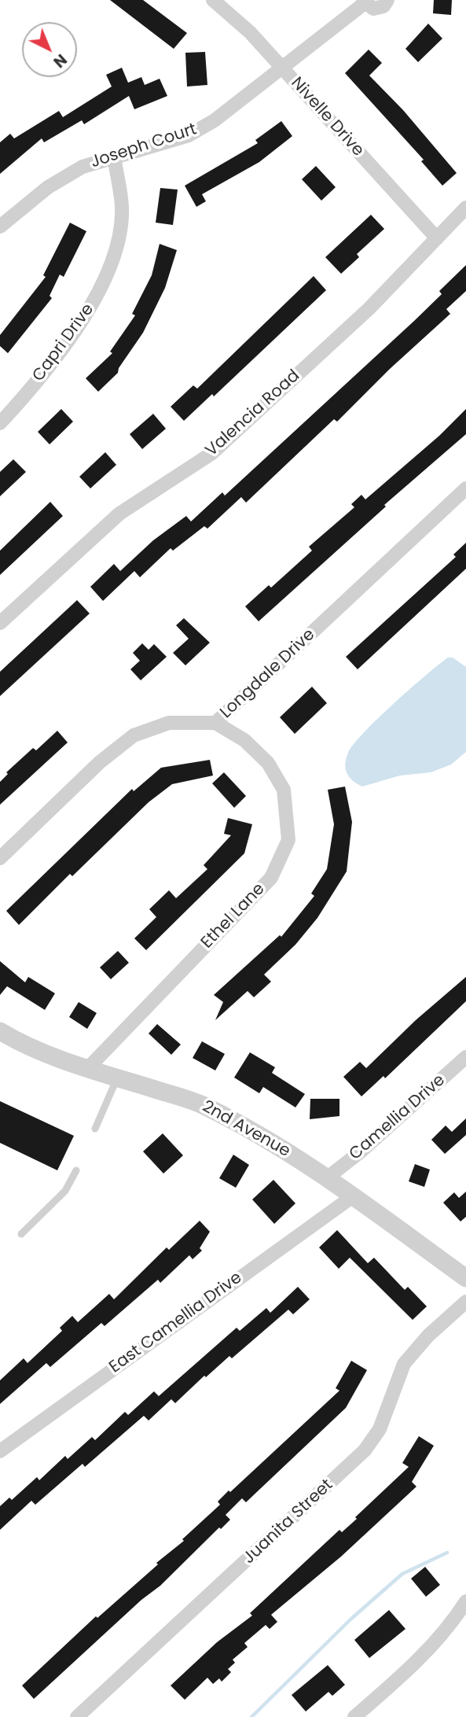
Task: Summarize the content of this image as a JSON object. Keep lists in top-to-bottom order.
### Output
{
  "streets": {
    "street": [
      "Nivelle Drive",
      "Joseph Court",
      "Capri Drive",
      "Valencia Road",
      "Longdale Drive",
      "Ethel Lane",
      "Camellia Drive",
      "2nd Avenue",
      "East Camellia Drive",
      "Juanita Street"
    ]
  },
  "crossings": [
    ["Nivelle Drive", "Joseph Court"],
    ["Nivelle Drive", "Valencia Road"],
    ["Joseph Court", "Capri Drive"],
    ["Longdale Drive", "Ethel Lane"],
    ["Ethel Lane", "2nd Avenue"],
    ["Camellia Drive", "2nd Avenue"],
    ["2nd Avenue", "East Camellia Drive"]
  ],
  "north": "bottom right"
}
